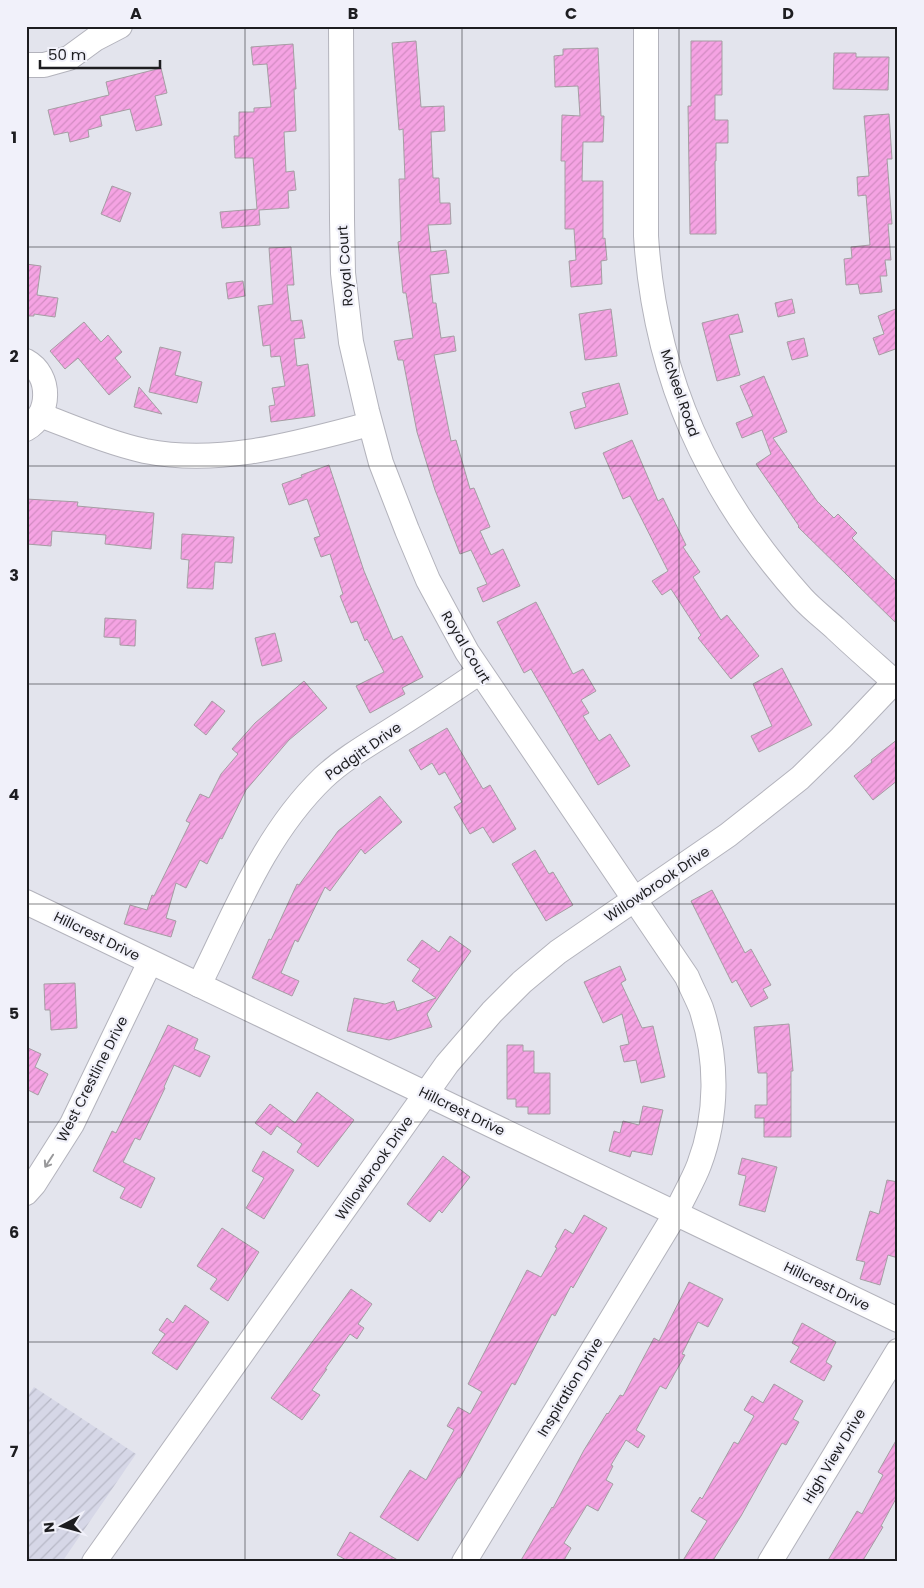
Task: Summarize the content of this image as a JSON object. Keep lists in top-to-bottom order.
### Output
{
  "streets": {
    "street": [
      "Royal Court",
      "McNeel Road",
      "Padgitt Drive",
      "Willowbrook Drive",
      "Hillcrest Drive",
      "West Crestline Drive",
      "Inspiration Drive",
      "High View Drive"
    ]
  },
  "crossings": [
    ["Royal Court", "Padgitt Drive"],
    ["Royal Court", "Willowbrook Drive"],
    ["Royal Court", "Hillcrest Drive"],
    ["Royal Court", "Inspiration Drive"],
    ["McNeel Road", "Willowbrook Drive"],
    ["Padgitt Drive", "Hillcrest Drive"],
    ["Willowbrook Drive", "Hillcrest Drive"],
    ["Hillcrest Drive", "West Crestline Drive"],
    ["Hillcrest Drive", "Inspiration Drive"]
  ],
  "one_way": ["West Crestline Drive"],
  "scale_bar": "50 m",
  "north": "left",
  "grid": {
    "columns": [
      "A",
      "B",
      "C",
      "D"
    ],
    "rows": [
      "1",
      "2",
      "3",
      "4",
      "5",
      "6",
      "7"
    ]
  }
}
